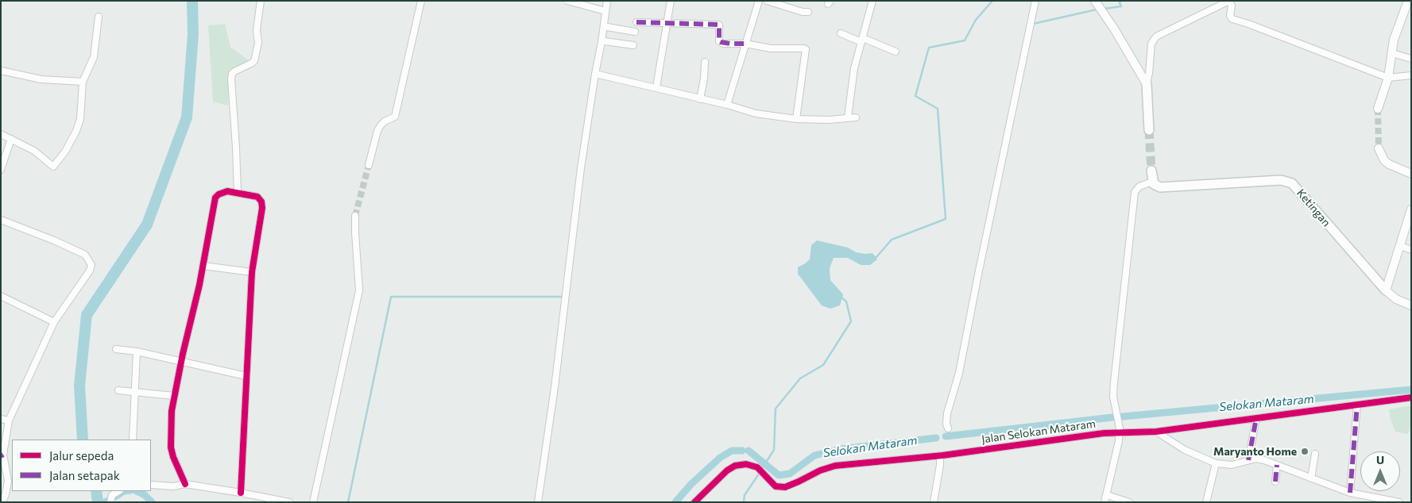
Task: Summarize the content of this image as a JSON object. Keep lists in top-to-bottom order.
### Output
{
  "streets": {
    "main road": ["Ketingan"],
    "street": ["Jalan Selokan Mataram"]
  },
  "water": ["Selokan Mataram"],
  "places": ["Maryanto Home"],
  "legend": ["Jalur sepeda", "Jalan setapak"],
  "north": "top"
}
